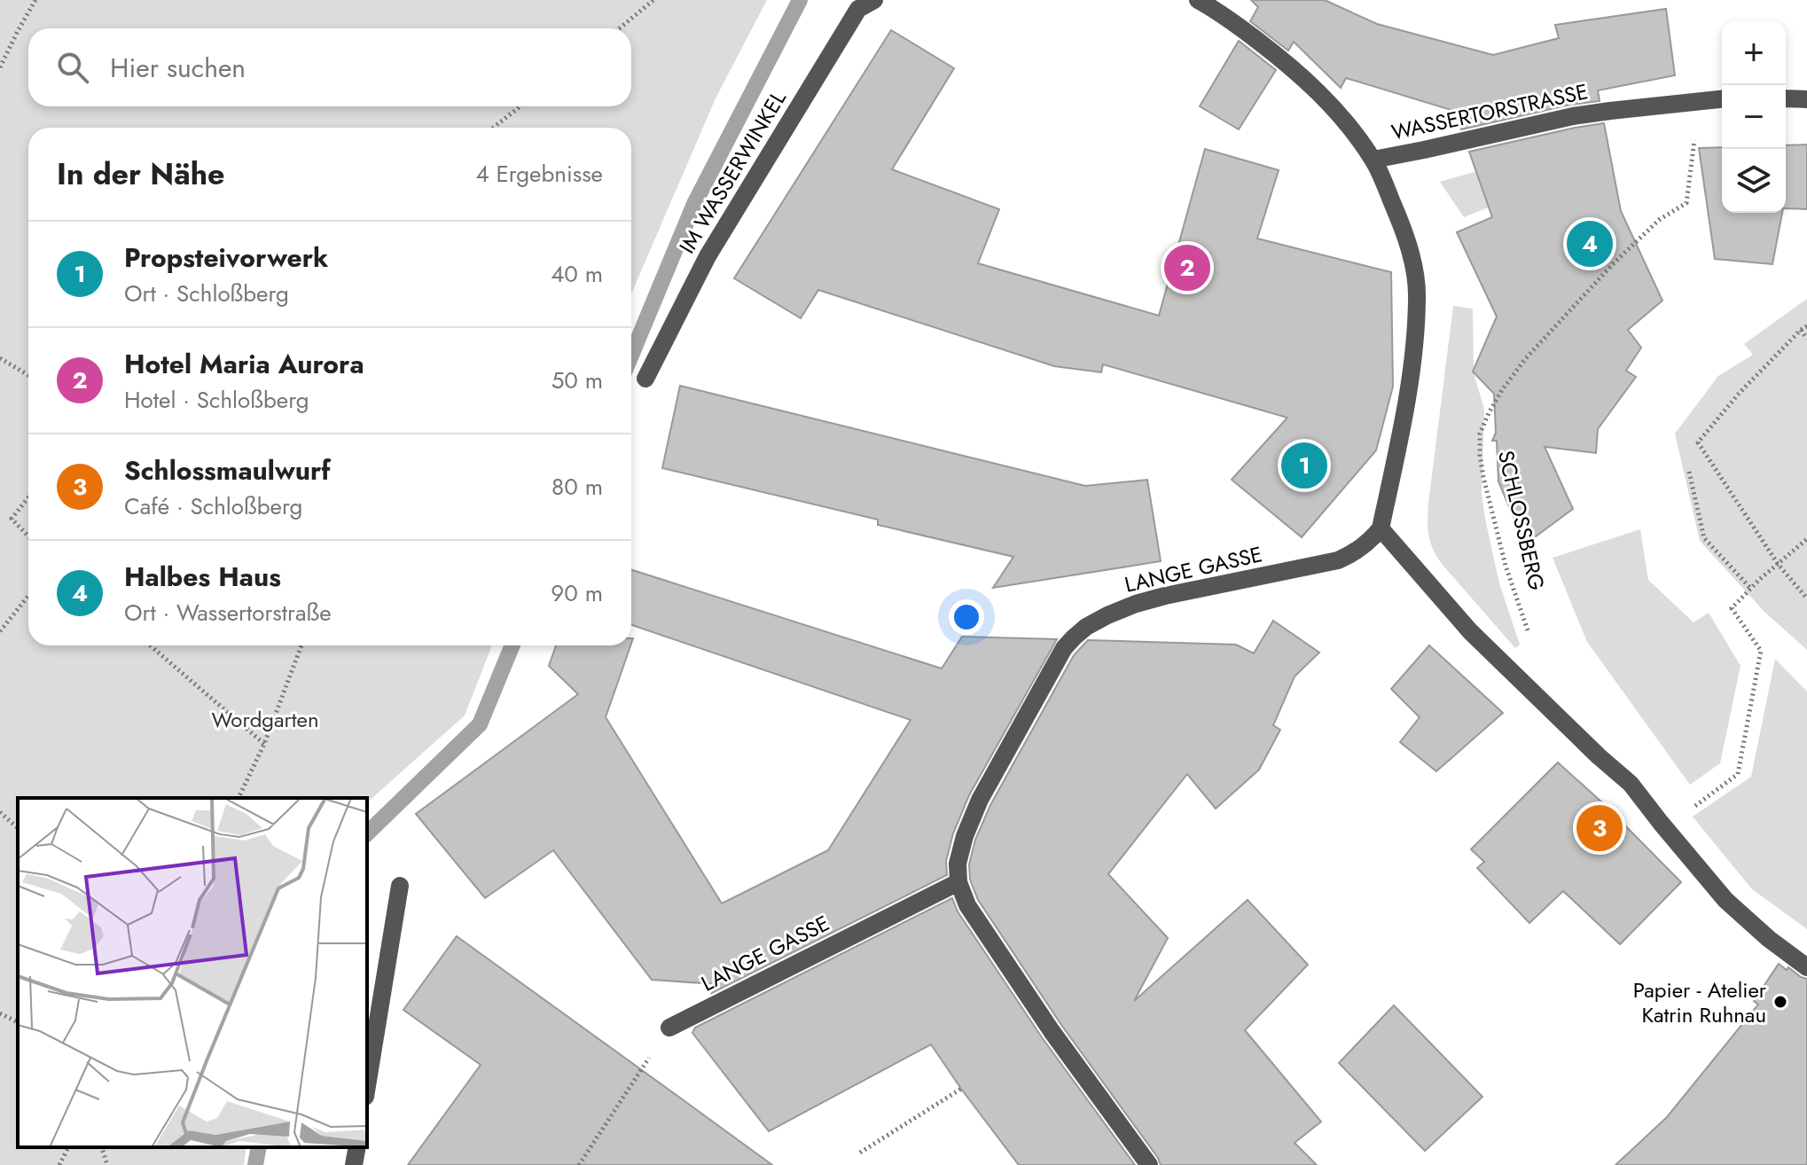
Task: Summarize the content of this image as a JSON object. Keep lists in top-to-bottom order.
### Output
{
  "streets": {
    "street": ["WASSERTORSTRASSE", "IM WASSERWINKEL", "LANGE GASSE"],
    "path": ["SCHLOSSBERG"]
  },
  "parks": ["Wordgarten"],
  "places": ["Papier - Atelier Katrin Ruhnau"],
  "page": {
    "map_buttons": ["+", "−"],
    "search": "Hier suchen",
    "heading": ["In der Nähe", "4 Ergebnisse"],
    "pins": [
      "4",
      "2",
      "1",
      "3"
    ],
    "list": [
      {
        "mark": "1",
        "name": "Propsteivorwerk",
        "note": "Ort · Schloßberg",
        "value": "40 m"
      },
      {
        "mark": "2",
        "name": "Hotel Maria Aurora",
        "note": "Hotel · Schloßberg",
        "value": "50 m"
      },
      {
        "mark": "3",
        "name": "Schlossmaulwurf",
        "note": "Café · Schloßberg",
        "value": "80 m"
      },
      {
        "mark": "4",
        "name": "Halbes Haus",
        "note": "Ort · Wassertorstraße",
        "value": "90 m"
      }
    ]
  }
}
